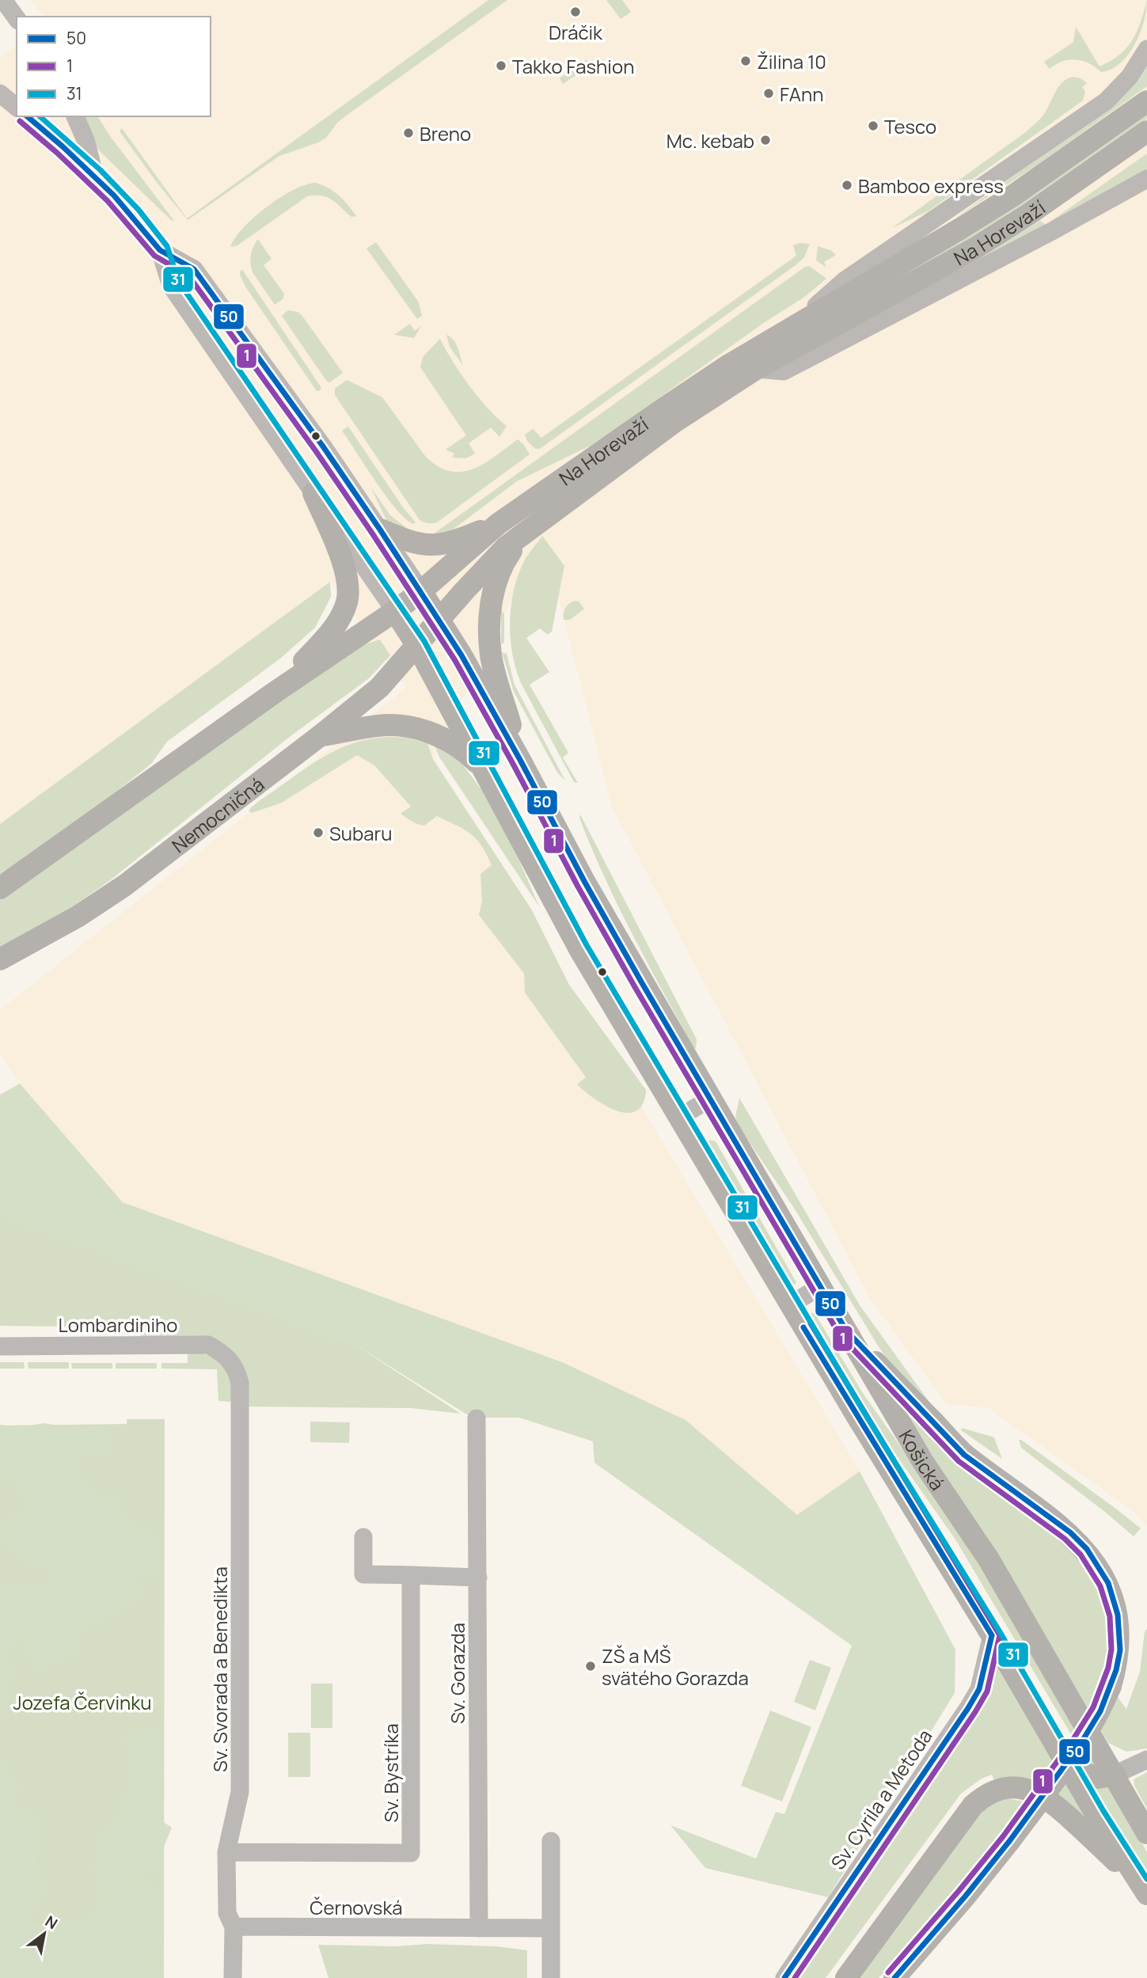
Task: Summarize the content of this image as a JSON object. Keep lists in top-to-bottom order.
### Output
{
  "streets": {
    "main road": ["Na Horevaží", "Nemocničná", "Košická"],
    "street": [
      "Lombardiniho",
      "Sv. Svorada a Benedikta",
      "Sv. Gorazda",
      "Sv. Bystríka",
      "Sv. Cyrila a Metoda",
      "Černovská"
    ]
  },
  "crossings": [
    ["Na Horevaží", "Nemocničná"],
    ["Na Horevaží", "Košická"],
    ["Nemocničná", "Košická"],
    ["Lombardiniho", "Sv. Svorada a Benedikta"],
    ["Košická", "Sv. Cyrila a Metoda"],
    ["Sv. Svorada a Benedikta", "Sv. Bystríka"],
    ["Sv. Svorada a Benedikta", "Černovská"],
    ["Sv. Gorazda", "Černovská"]
  ],
  "parks": ["Jozefa Červinku"],
  "places": [
    "Dráčik",
    "Žilina 10",
    "Takko Fashion",
    "FAnn",
    "Tesco",
    "Breno",
    "Mc. kebab",
    "Bamboo express",
    "Subaru",
    "ZŠ a MŠ svätého Gorazda"
  ],
  "lines": ["transit line 50", "transit line 31", "transit line 1"],
  "legend": ["50", "1", "31"],
  "north": "top right"
}
